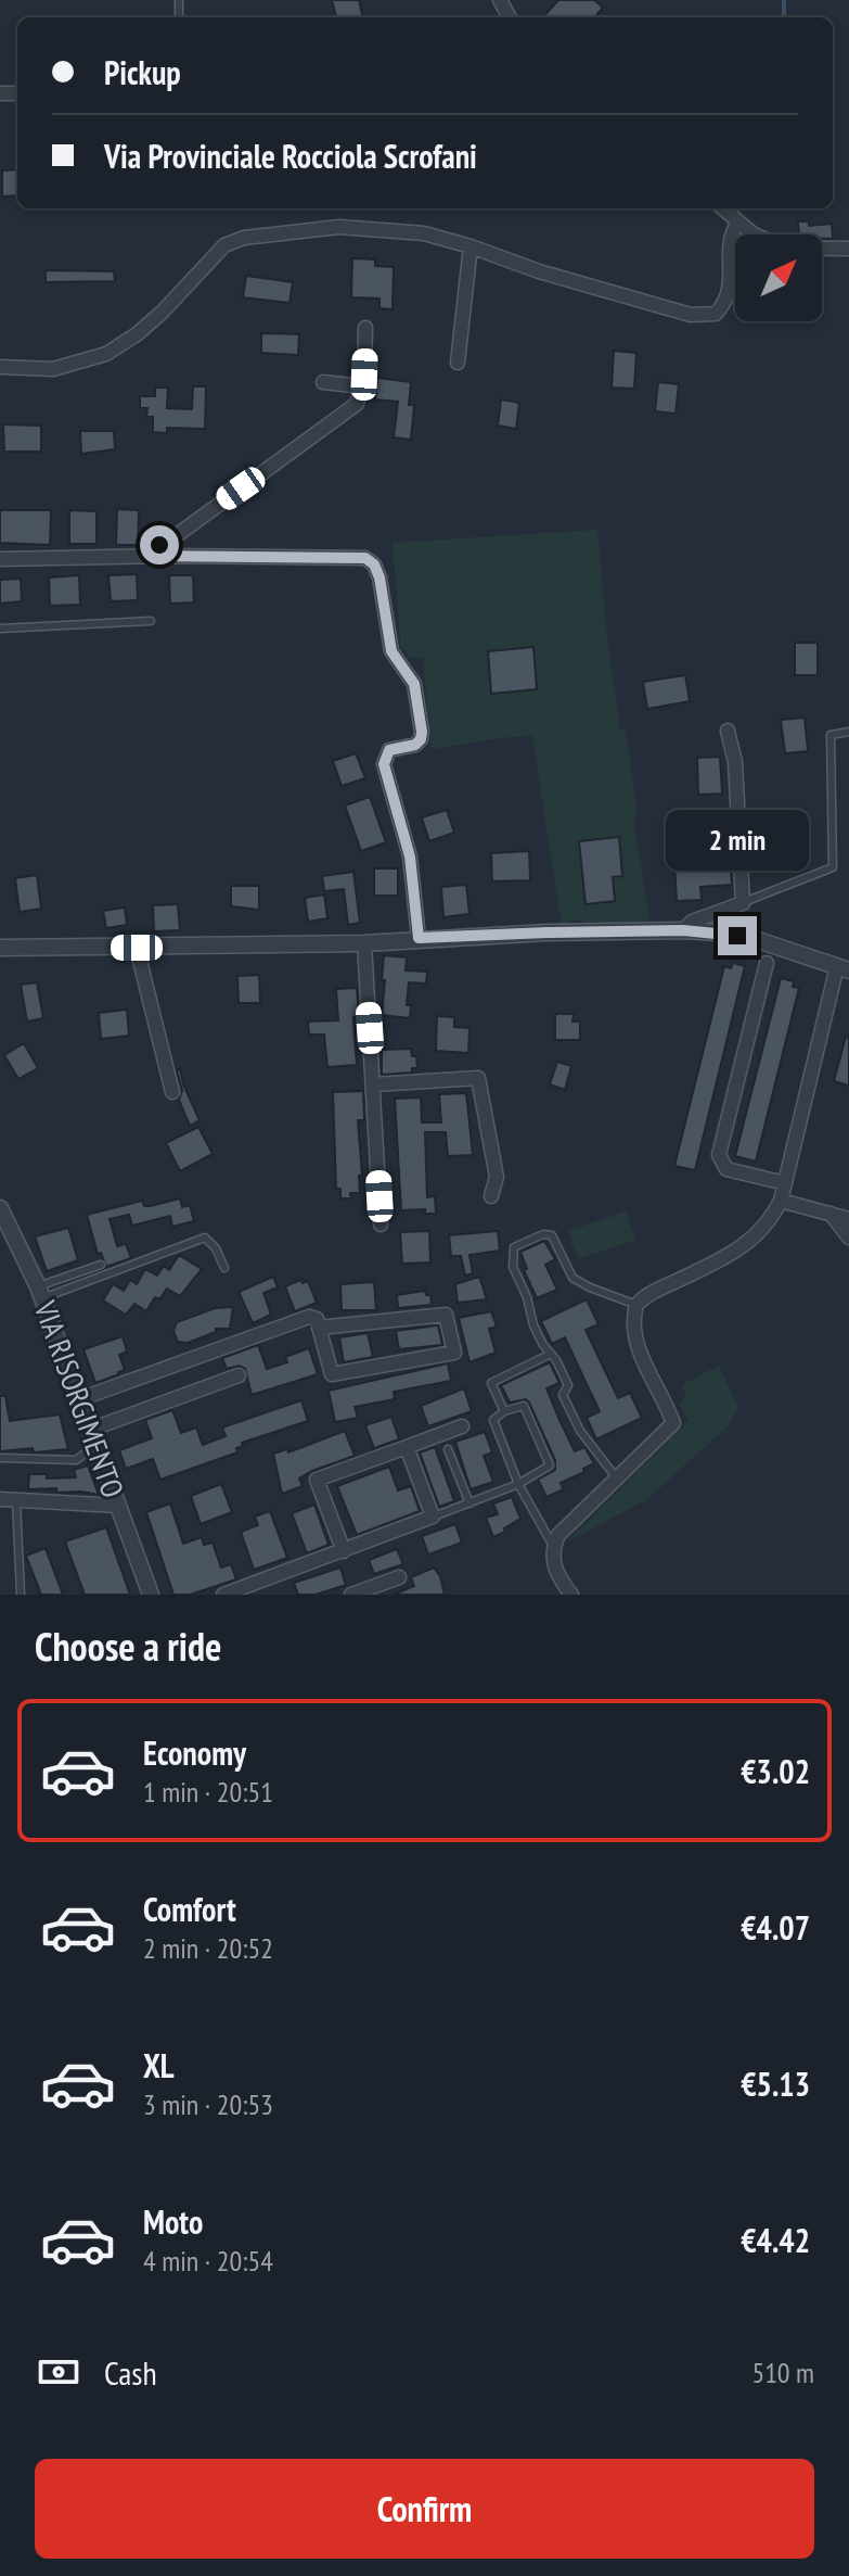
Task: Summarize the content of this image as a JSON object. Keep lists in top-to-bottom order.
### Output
{
  "streets": {
    "street": ["VIA RISORGIMENTO"]
  },
  "north": "top right",
  "page": {
    "banner": ["Pickup", "Via Provinciale Rocciola Scrofani"],
    "bubble": "2 min",
    "heading": "Choose a ride",
    "list": [
      {
        "name": "Economy",
        "note": "1 min · 20:51",
        "value": "€3.02"
      },
      {
        "name": "Comfort",
        "note": "2 min · 20:52",
        "value": "€4.07"
      },
      {
        "name": "XL",
        "note": "3 min · 20:53",
        "value": "€5.13"
      },
      {
        "name": "Moto",
        "note": "4 min · 20:54",
        "value": "€4.42"
      }
    ],
    "pay": ["Cash", "510 m"],
    "buttons": "Confirm"
  }
}
